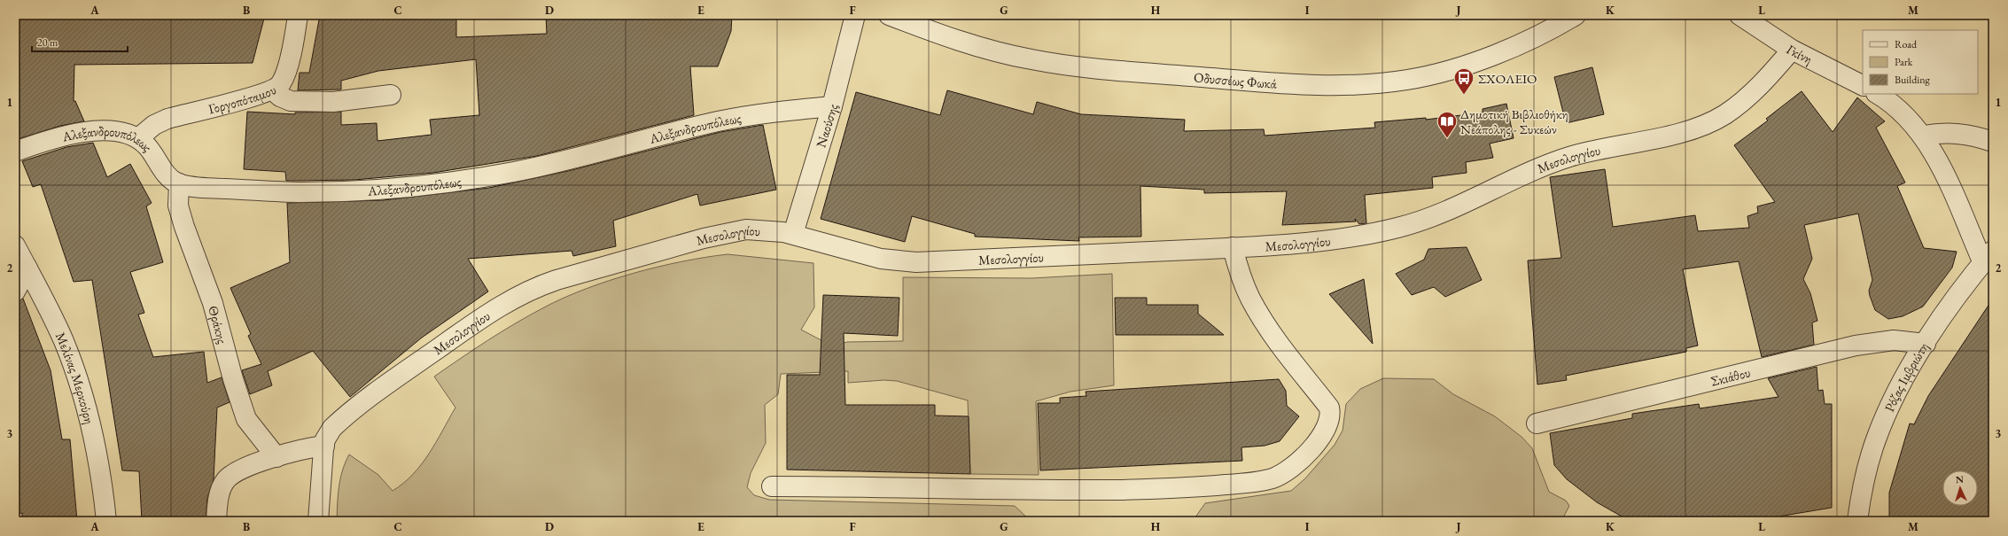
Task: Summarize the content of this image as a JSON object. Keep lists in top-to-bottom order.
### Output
{
  "streets": {
    "street": [
      "Γκίνη",
      "Οδυσσέως Φωκά",
      "Γοργοπόταμου",
      "Ναούσης",
      "Αλεξανδρουπόλεως",
      "Μεσολογγίου",
      "Θράκης",
      "Σκιάθου",
      "Ρόζας Ιμβριώτη",
      "Μελίνας Μερκούρη"
    ]
  },
  "crossings": [
    ["Γκίνη", "Μεσολογγίου"],
    ["Γοργοπόταμου", "Αλεξανδρουπόλεως"],
    ["Ναούσης", "Αλεξανδρουπόλεως"],
    ["Ναούσης", "Μεσολογγίου"],
    ["Αλεξανδρουπόλεως", "Θράκης"],
    ["Σκιάθου", "Ρόζας Ιμβριώτη"]
  ],
  "places": {
    "bus stop": ["ΣΧΟΛΕΙΟ"],
    "library": ["Δημοτική Βιβλιοθήκη Νεάπολης - Συκεών"]
  },
  "legend": ["Road", "Park", "Building"],
  "scale_bar": "20 m",
  "north": "top",
  "grid": {
    "columns": [
      "A",
      "B",
      "C",
      "D",
      "E",
      "F",
      "G",
      "H",
      "I",
      "J",
      "K",
      "L",
      "M"
    ],
    "rows": ["1", "2", "3"]
  }
}
